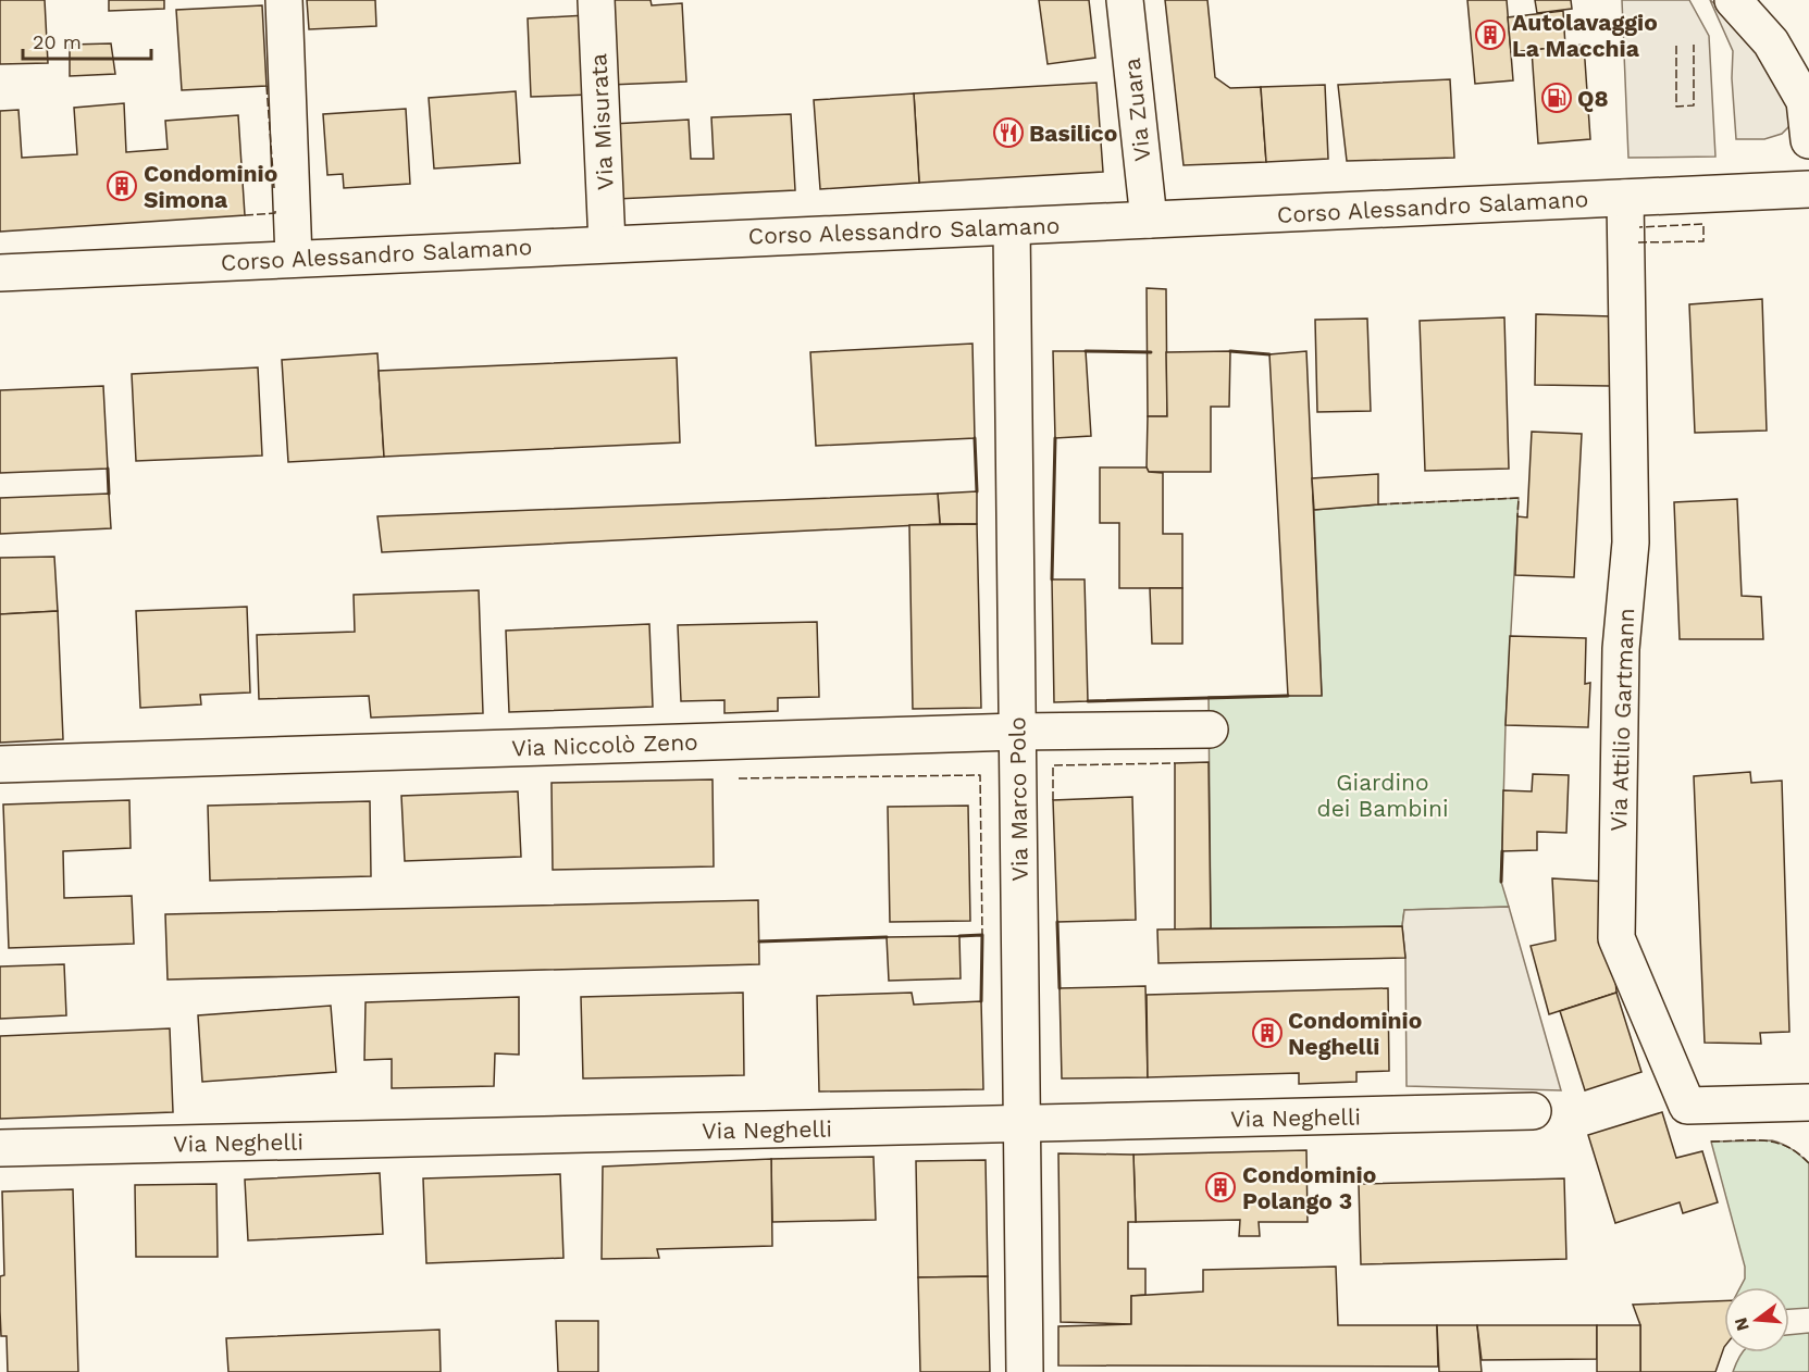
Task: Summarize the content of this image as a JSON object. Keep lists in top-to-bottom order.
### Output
{
  "streets": {
    "street": [
      "Via Zuara",
      "Via Misurata",
      "Corso Alessandro Salamano",
      "Via Attilio Gartmann",
      "Via Niccolò Zeno",
      "Via Marco Polo",
      "Via Neghelli"
    ]
  },
  "crossings": [
    ["Via Zuara", "Corso Alessandro Salamano"],
    ["Via Misurata", "Corso Alessandro Salamano"],
    ["Corso Alessandro Salamano", "Via Attilio Gartmann"],
    ["Corso Alessandro Salamano", "Via Marco Polo"],
    ["Via Niccolò Zeno", "Via Marco Polo"],
    ["Via Marco Polo", "Via Neghelli"]
  ],
  "parks": ["Giardino dei Bambini"],
  "places": {
    "building": [
      "Autolavaggio La Macchia",
      "Condominio Simona",
      "Condominio Neghelli",
      "Condominio Polango 3"
    ],
    "fuel station": ["Q8"],
    "restaurant": ["Basilico"]
  },
  "scale_bar": "20 m",
  "north": "left"
}
